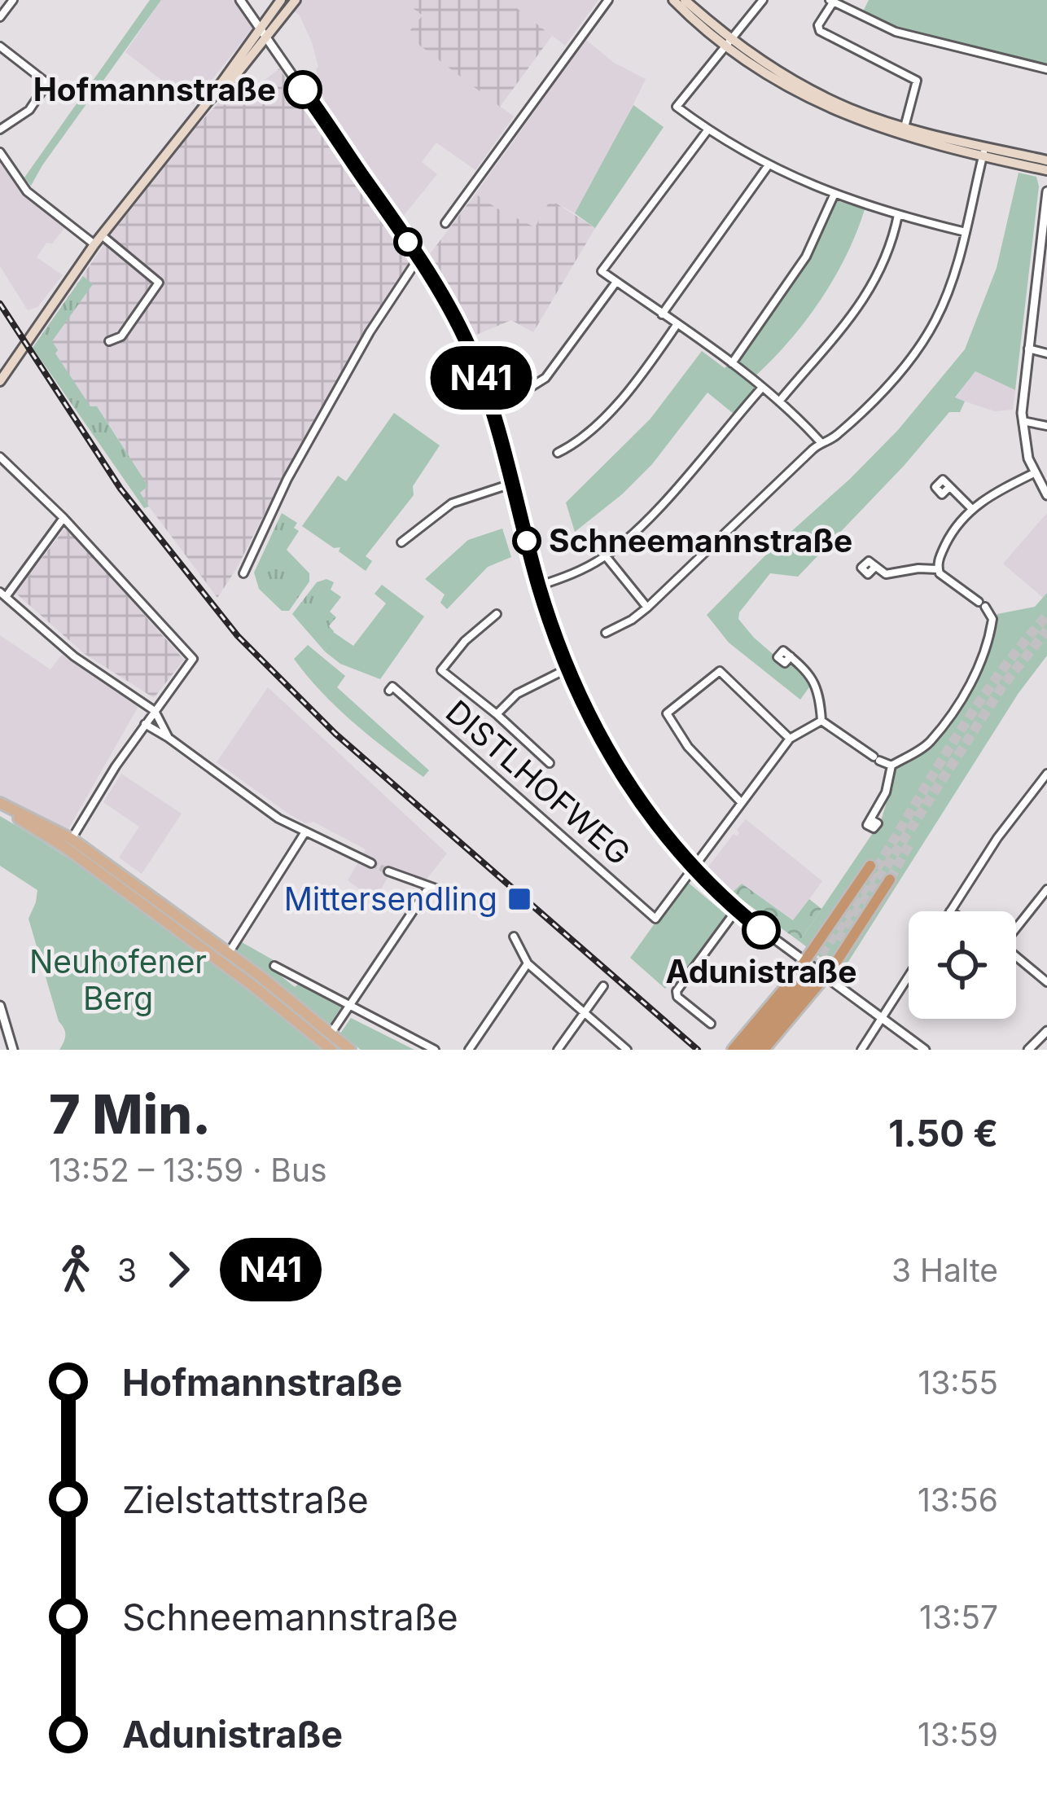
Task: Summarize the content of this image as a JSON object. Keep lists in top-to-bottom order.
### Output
{
  "streets": {
    "street": ["DISTLHOFWEG"]
  },
  "parks": ["Neuhofener Berg"],
  "places": {
    "other": ["Hofmannstraße", "Schneemannstraße", "Adunistraße"],
    "transit": ["Mittersendling"]
  },
  "lines": ["bus line N41"],
  "page": {
    "on_map": "N41",
    "heading": ["7 Min.", "13:52 – 13:59 · Bus", "1.50 €"],
    "legs": ["3", "N41", "3 Halte"],
    "list": [
      {
        "name": "Hofmannstraße",
        "value": "13:55"
      },
      {
        "name": "Zielstattstraße",
        "value": "13:56"
      },
      {
        "name": "Schneemannstraße",
        "value": "13:57"
      },
      {
        "name": "Adunistraße",
        "value": "13:59"
      }
    ]
  }
}
